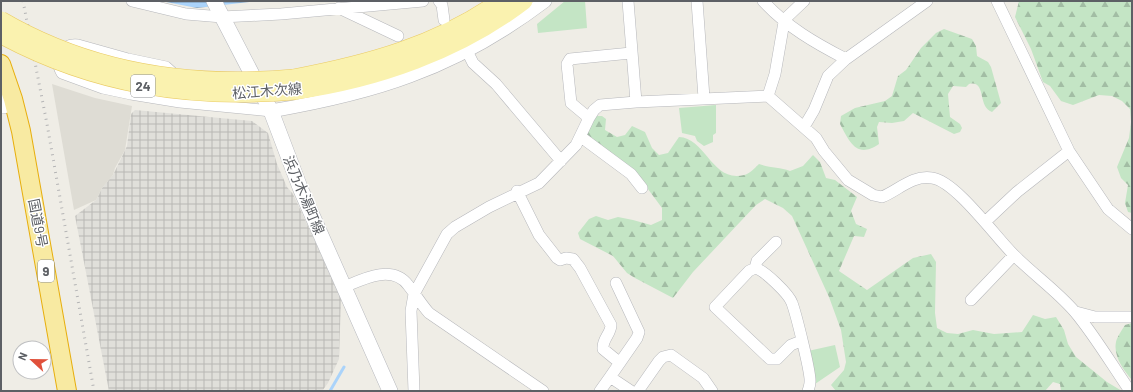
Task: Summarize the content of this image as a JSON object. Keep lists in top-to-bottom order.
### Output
{
  "streets": {
    "highway": ["国道9号", "9"],
    "main road": ["24", "松江木次線", "浜乃木湯町線"]
  },
  "north": "left"
}
